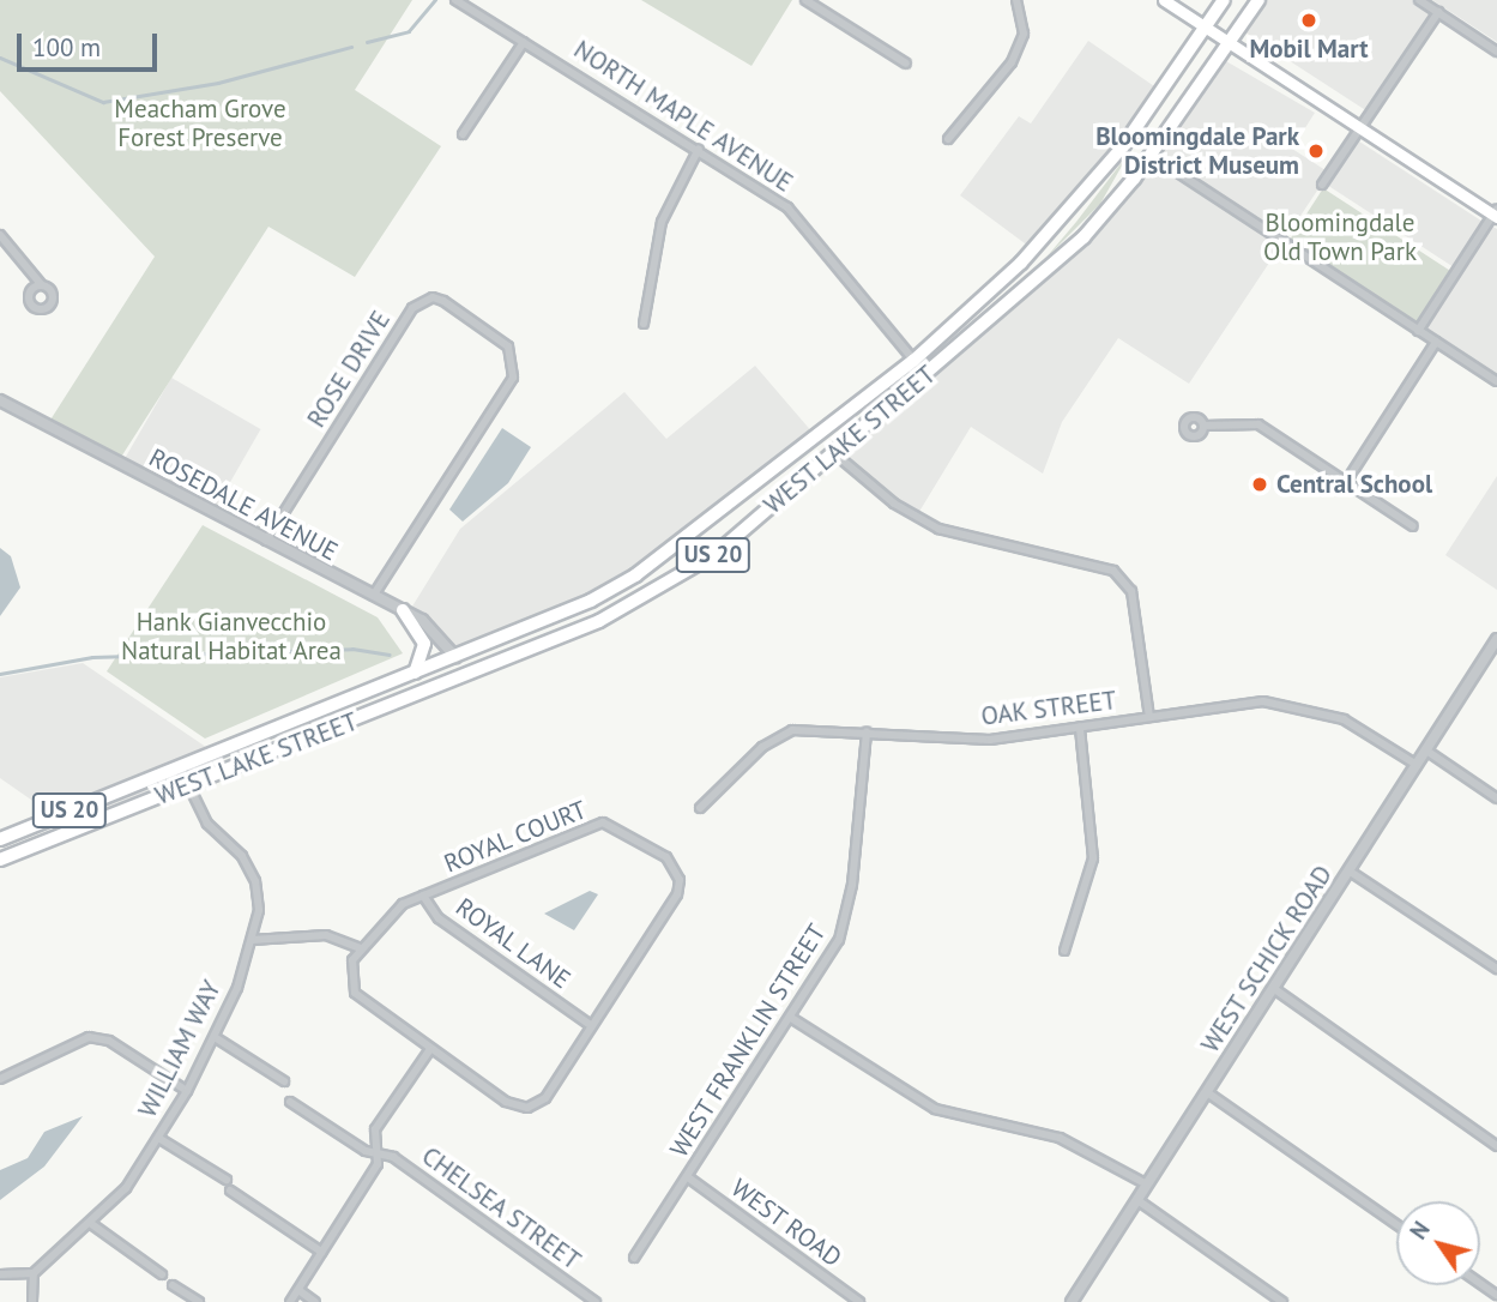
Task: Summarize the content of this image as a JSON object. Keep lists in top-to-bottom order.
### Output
{
  "streets": {
    "main road": ["WEST LAKE STREET", "US 20"],
    "street": [
      "NORTH MAPLE AVENUE",
      "ROSE DRIVE",
      "ROSEDALE AVENUE",
      "OAK STREET",
      "ROYAL COURT",
      "ROYAL LANE",
      "WEST SCHICK ROAD",
      "WEST FRANKLIN STREET",
      "WILLIAM WAY",
      "CHELSEA STREET",
      "WEST ROAD"
    ]
  },
  "crossings": [
    ["NORTH MAPLE AVENUE", "WEST LAKE STREET"],
    ["ROSE DRIVE", "ROSEDALE AVENUE"],
    ["WEST LAKE STREET", "ROSEDALE AVENUE"],
    ["WEST LAKE STREET", "US 20"],
    ["WEST LAKE STREET", "WILLIAM WAY"],
    ["OAK STREET", "WEST SCHICK ROAD"],
    ["OAK STREET", "WEST FRANKLIN STREET"],
    ["ROYAL COURT", "ROYAL LANE"],
    ["WEST FRANKLIN STREET", "WEST ROAD"]
  ],
  "parks": ["Meacham Grove Forest Preserve", "Bloomingdale Old Town Park", "Hank Gianvecchio Natural Habitat Area"],
  "places": ["Mobil Mart", "Bloomingdale Park District Museum", "Central School"],
  "scale_bar": "100 m",
  "north": "top left"
}
